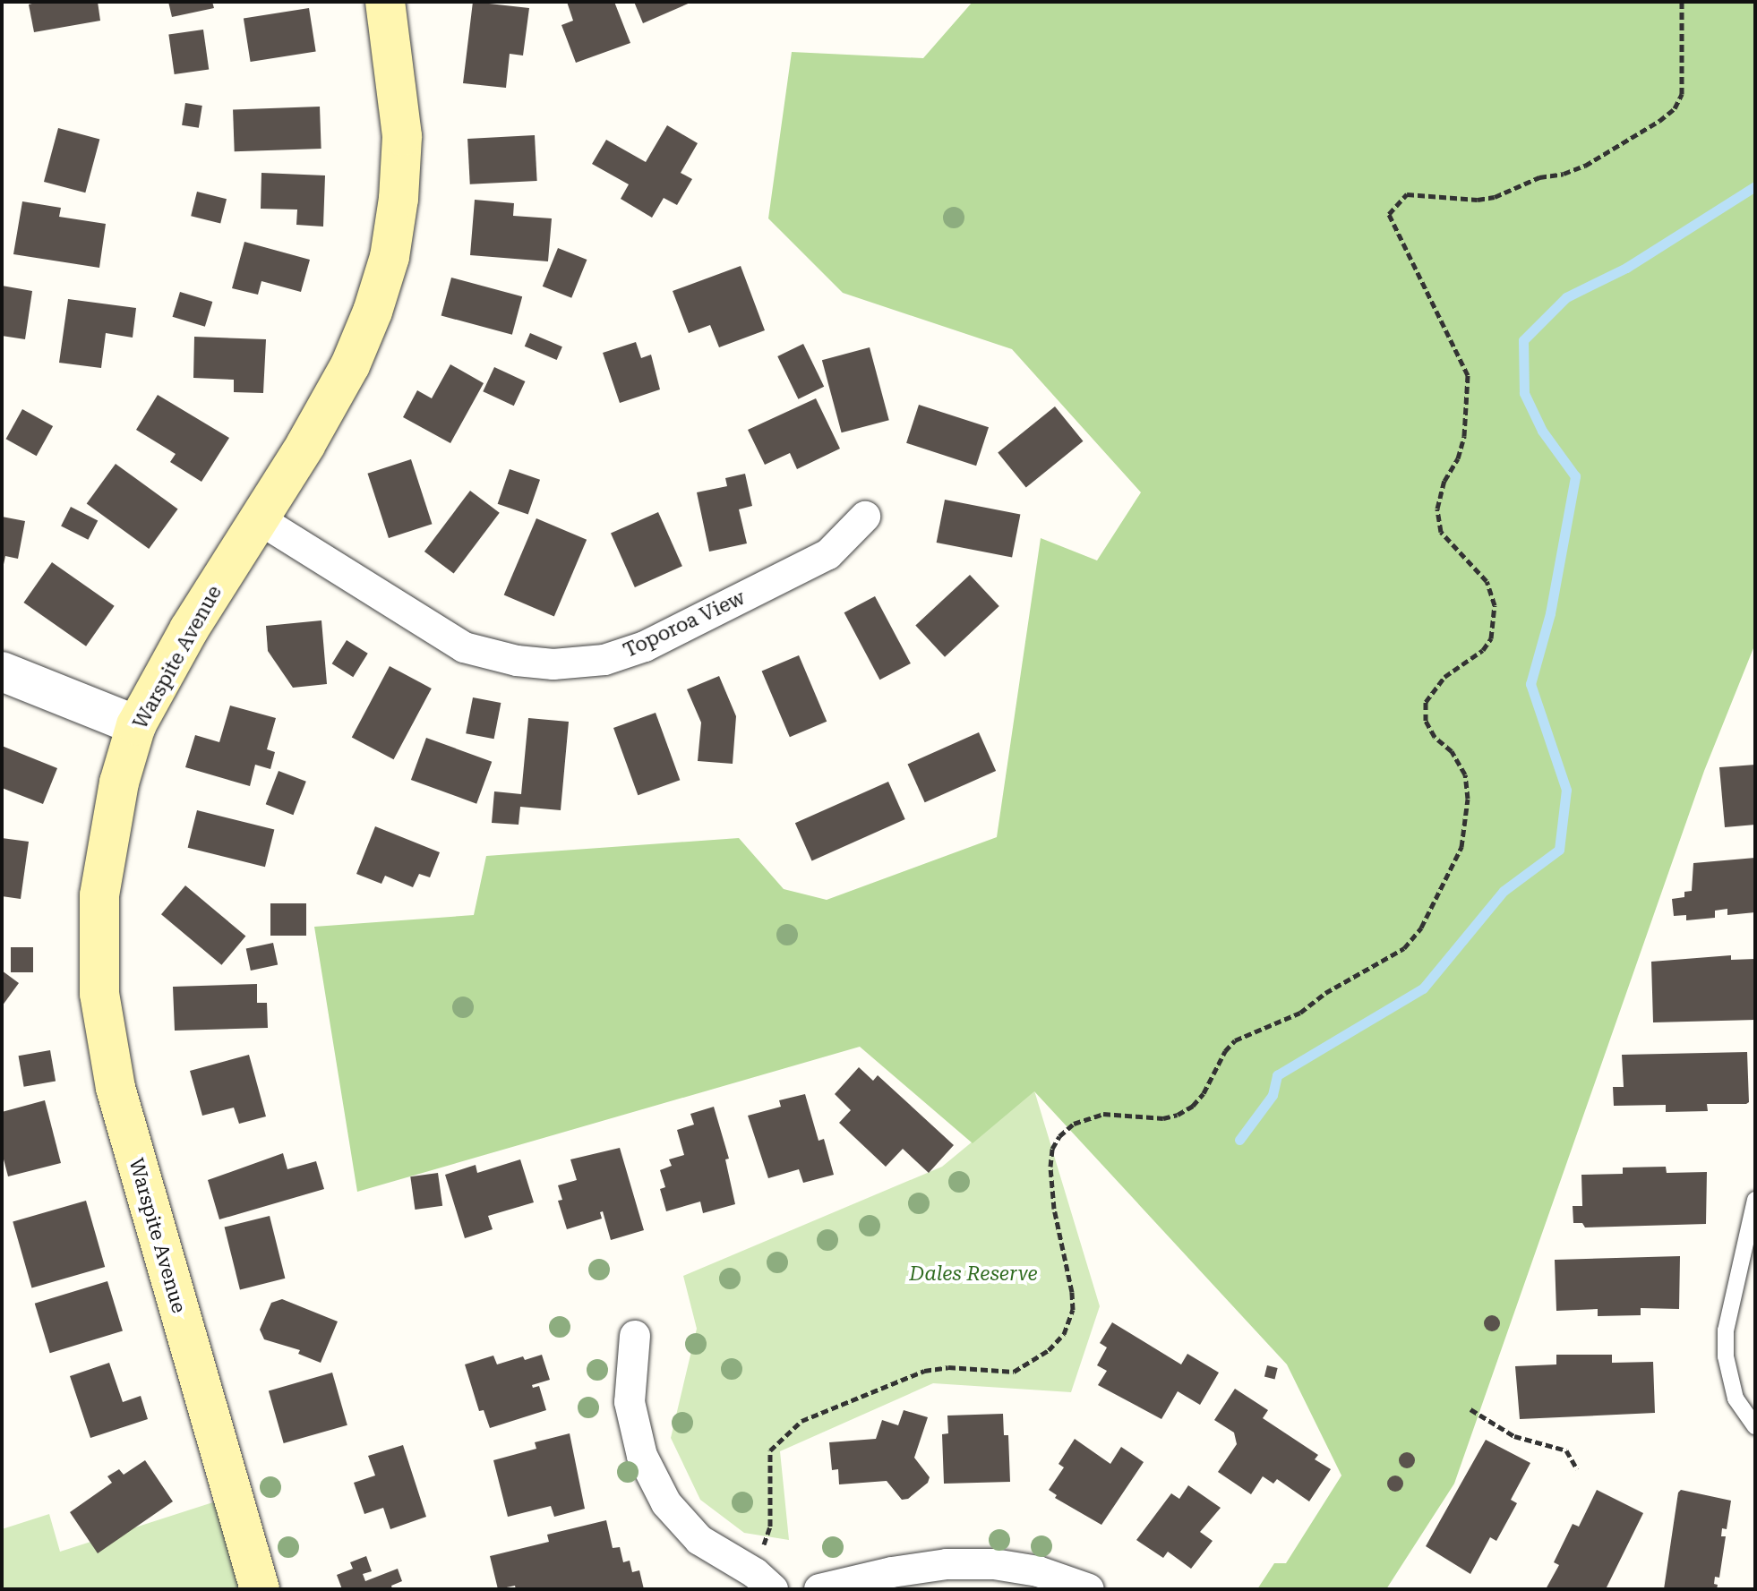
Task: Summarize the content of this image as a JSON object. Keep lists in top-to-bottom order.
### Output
{
  "streets": {
    "main road": ["Warspite Avenue"],
    "street": ["Toporoa View"]
  },
  "crossings": [
    ["Toporoa View", "Warspite Avenue"]
  ],
  "parks": ["Dales Reserve"]
}
